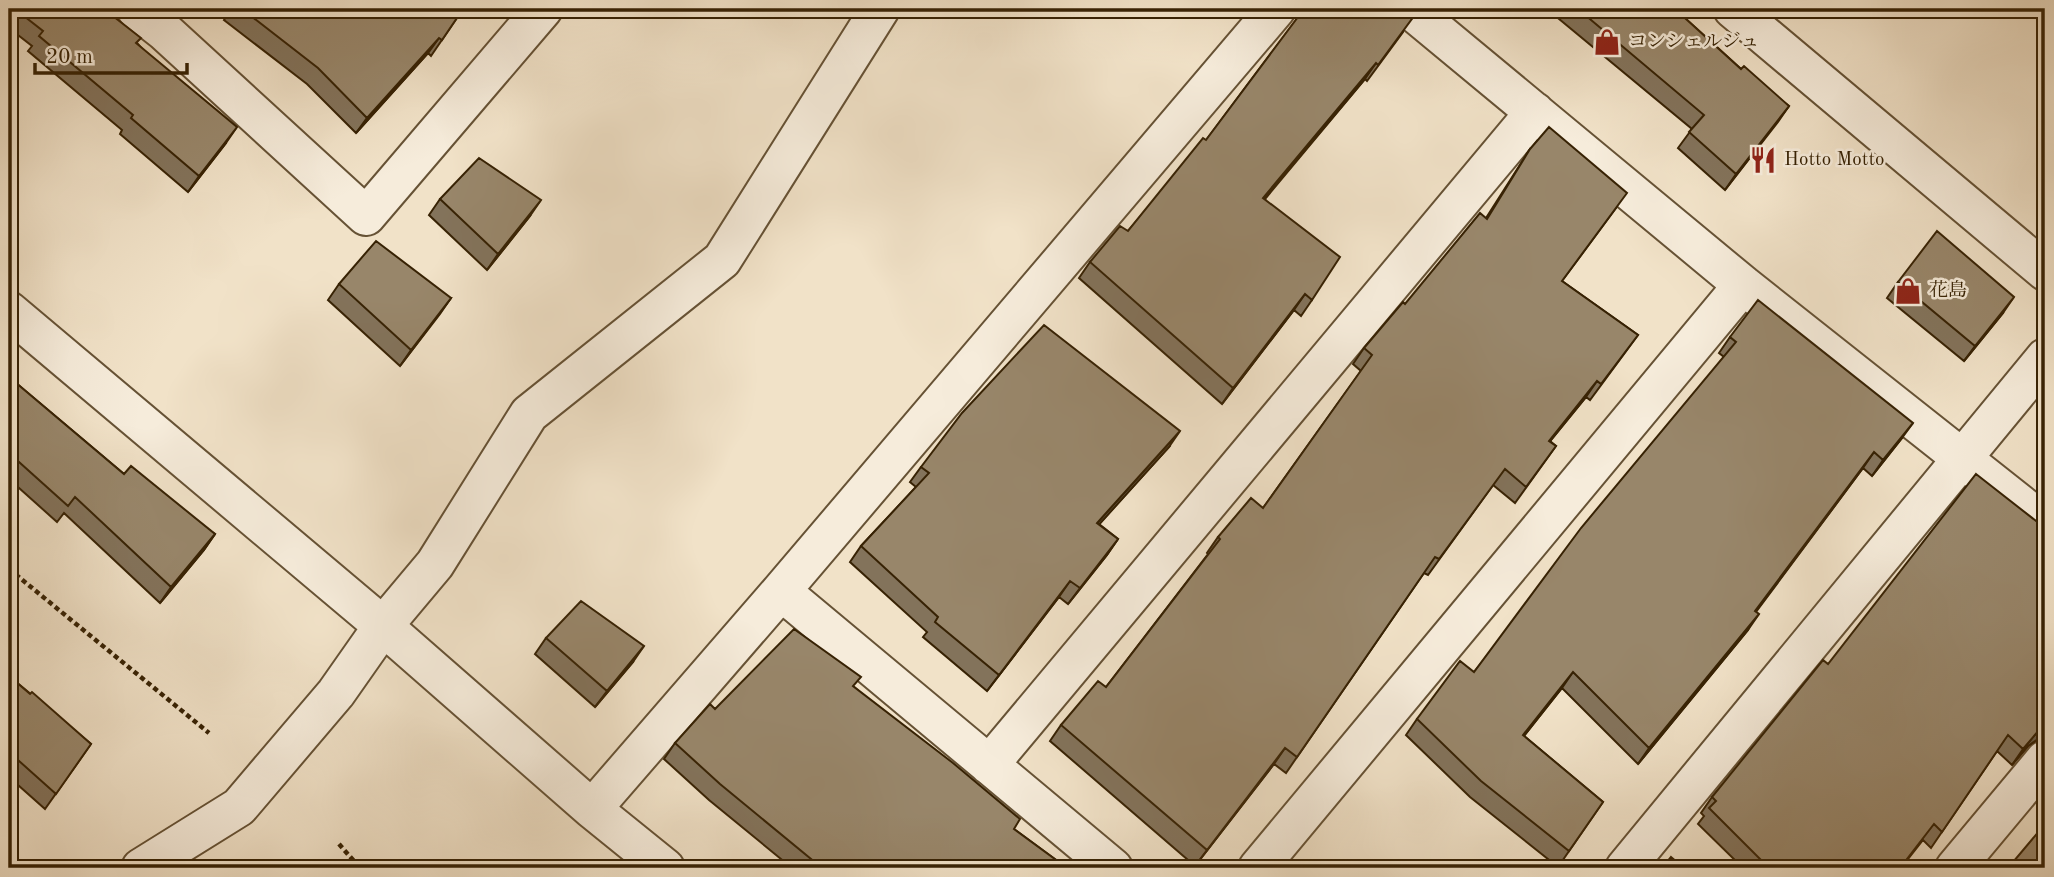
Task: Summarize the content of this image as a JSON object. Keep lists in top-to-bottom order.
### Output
{
  "places": {
    "shop": ["コンシェルジュ", "花島"],
    "restaurant": ["Hotto Motto"]
  },
  "scale_bar": "20 m"
}
